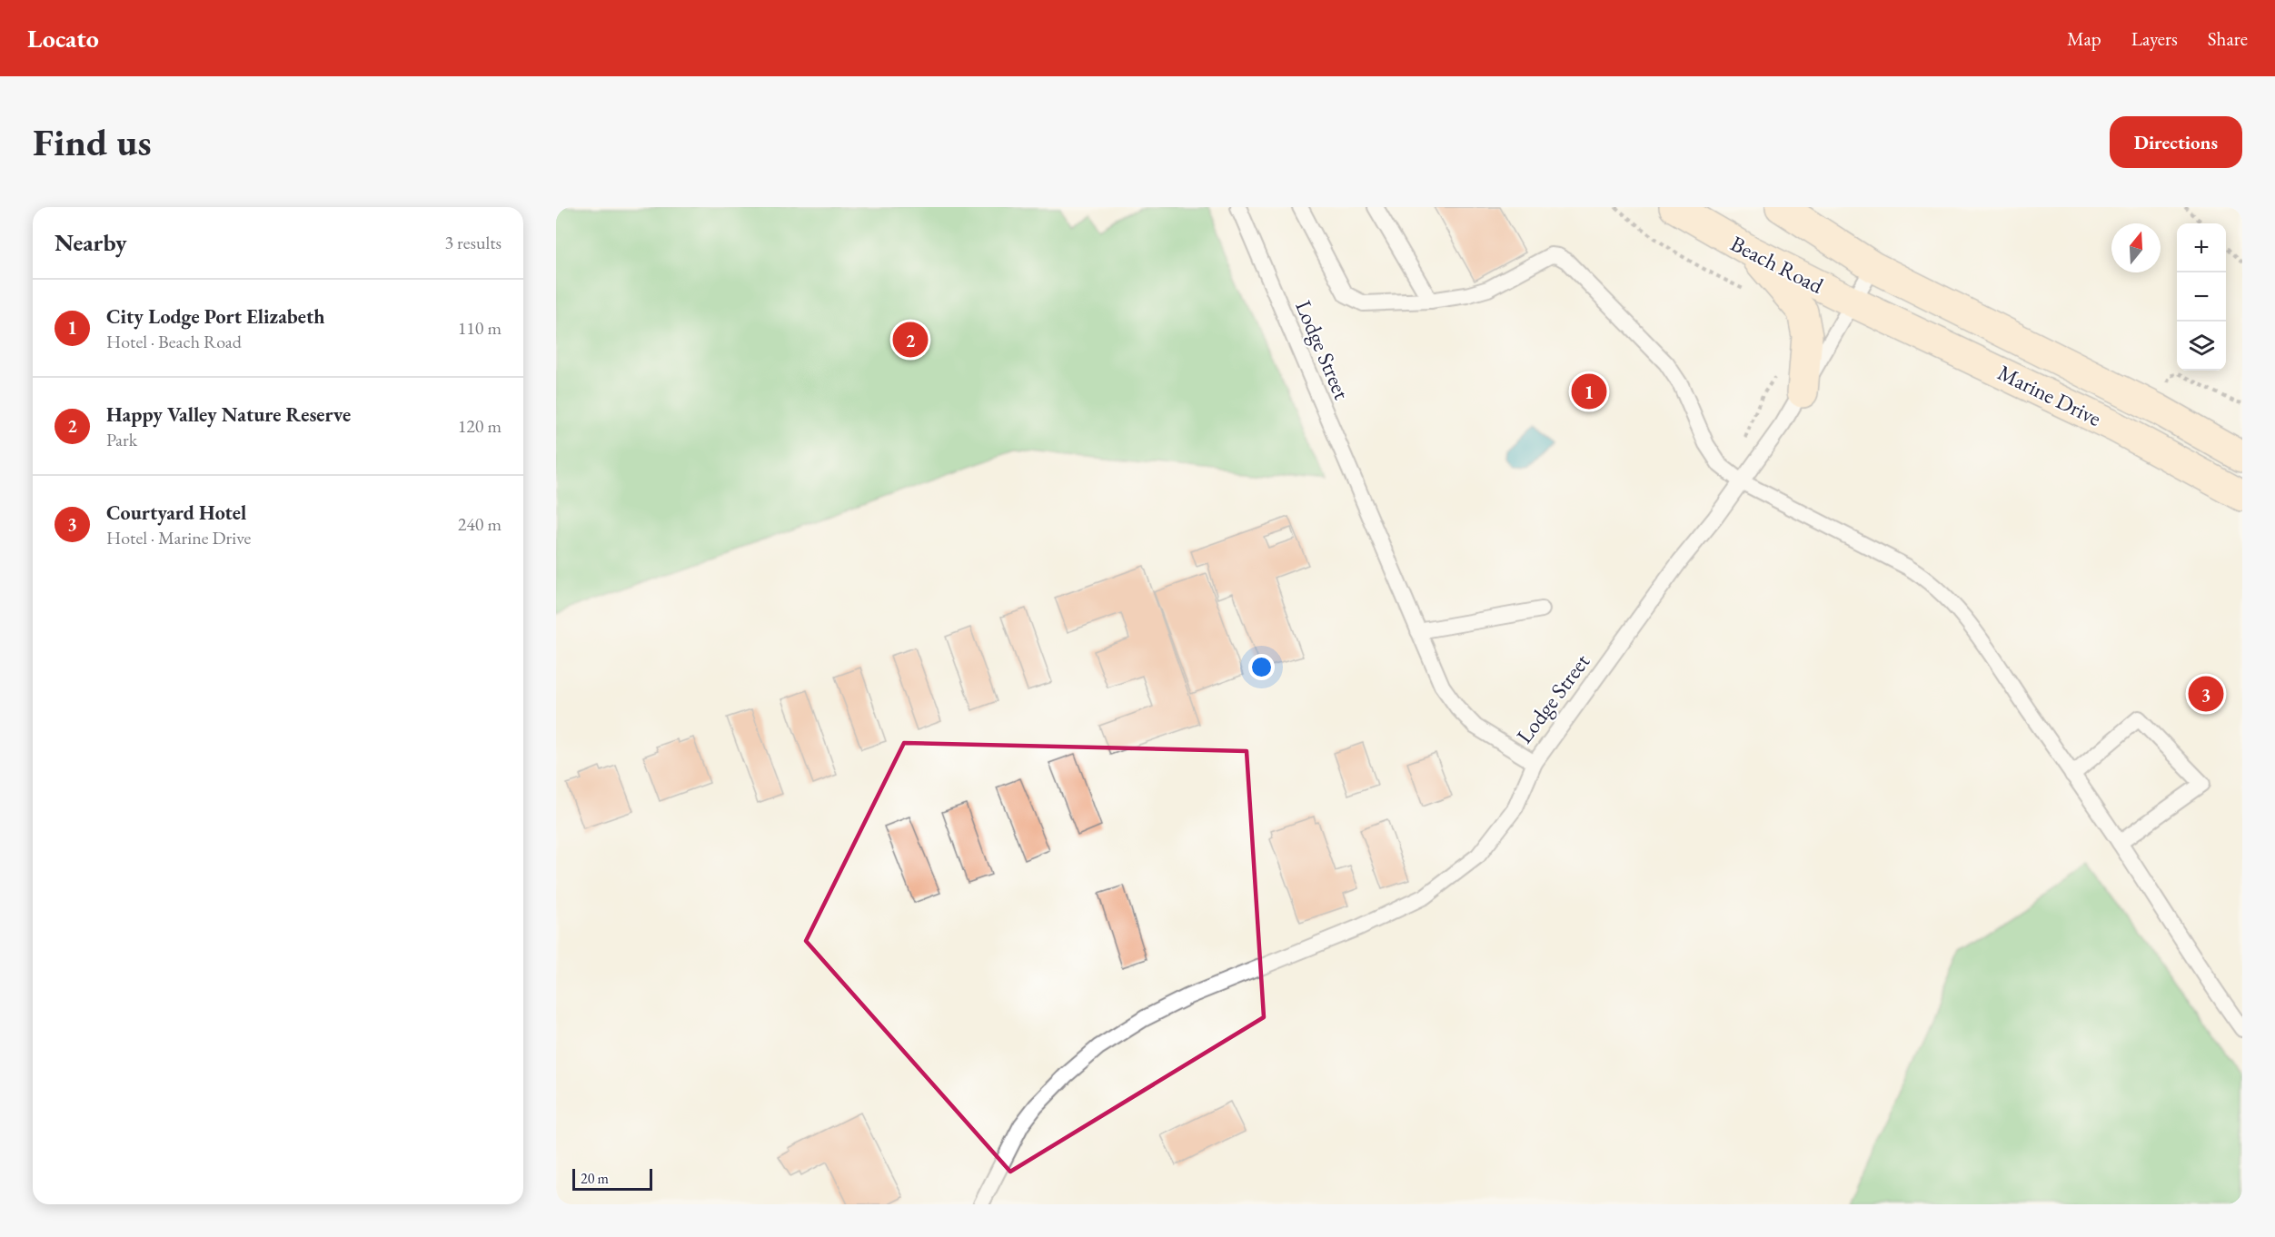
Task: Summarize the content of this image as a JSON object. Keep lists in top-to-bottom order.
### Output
{
  "streets": {
    "main road": ["Beach Road", "Marine Drive"],
    "lane": ["Lodge Street"]
  },
  "crossings": [
    ["Beach Road", "Lodge Street"],
    ["Beach Road", "Marine Drive"],
    ["Lodge Street", "Marine Drive"]
  ],
  "scale_bar": "20 m",
  "north": "top",
  "page": {
    "header": "Locato",
    "nav": ["Map", "Layers", "Share"],
    "buttons": "Directions",
    "title": "Find us",
    "heading": ["Nearby", "3 results"],
    "map_buttons": ["+", "−"],
    "list": [
      {
        "mark": "1",
        "name": "City Lodge Port Elizabeth",
        "note": "Hotel · Beach Road",
        "value": "110 m"
      },
      {
        "mark": "2",
        "name": "Happy Valley Nature Reserve",
        "note": "Park",
        "value": "120 m"
      },
      {
        "mark": "3",
        "name": "Courtyard Hotel",
        "note": "Hotel · Marine Drive",
        "value": "240 m"
      }
    ],
    "pins": ["2", "1", "3"],
    "scale": "20 m"
  }
}
